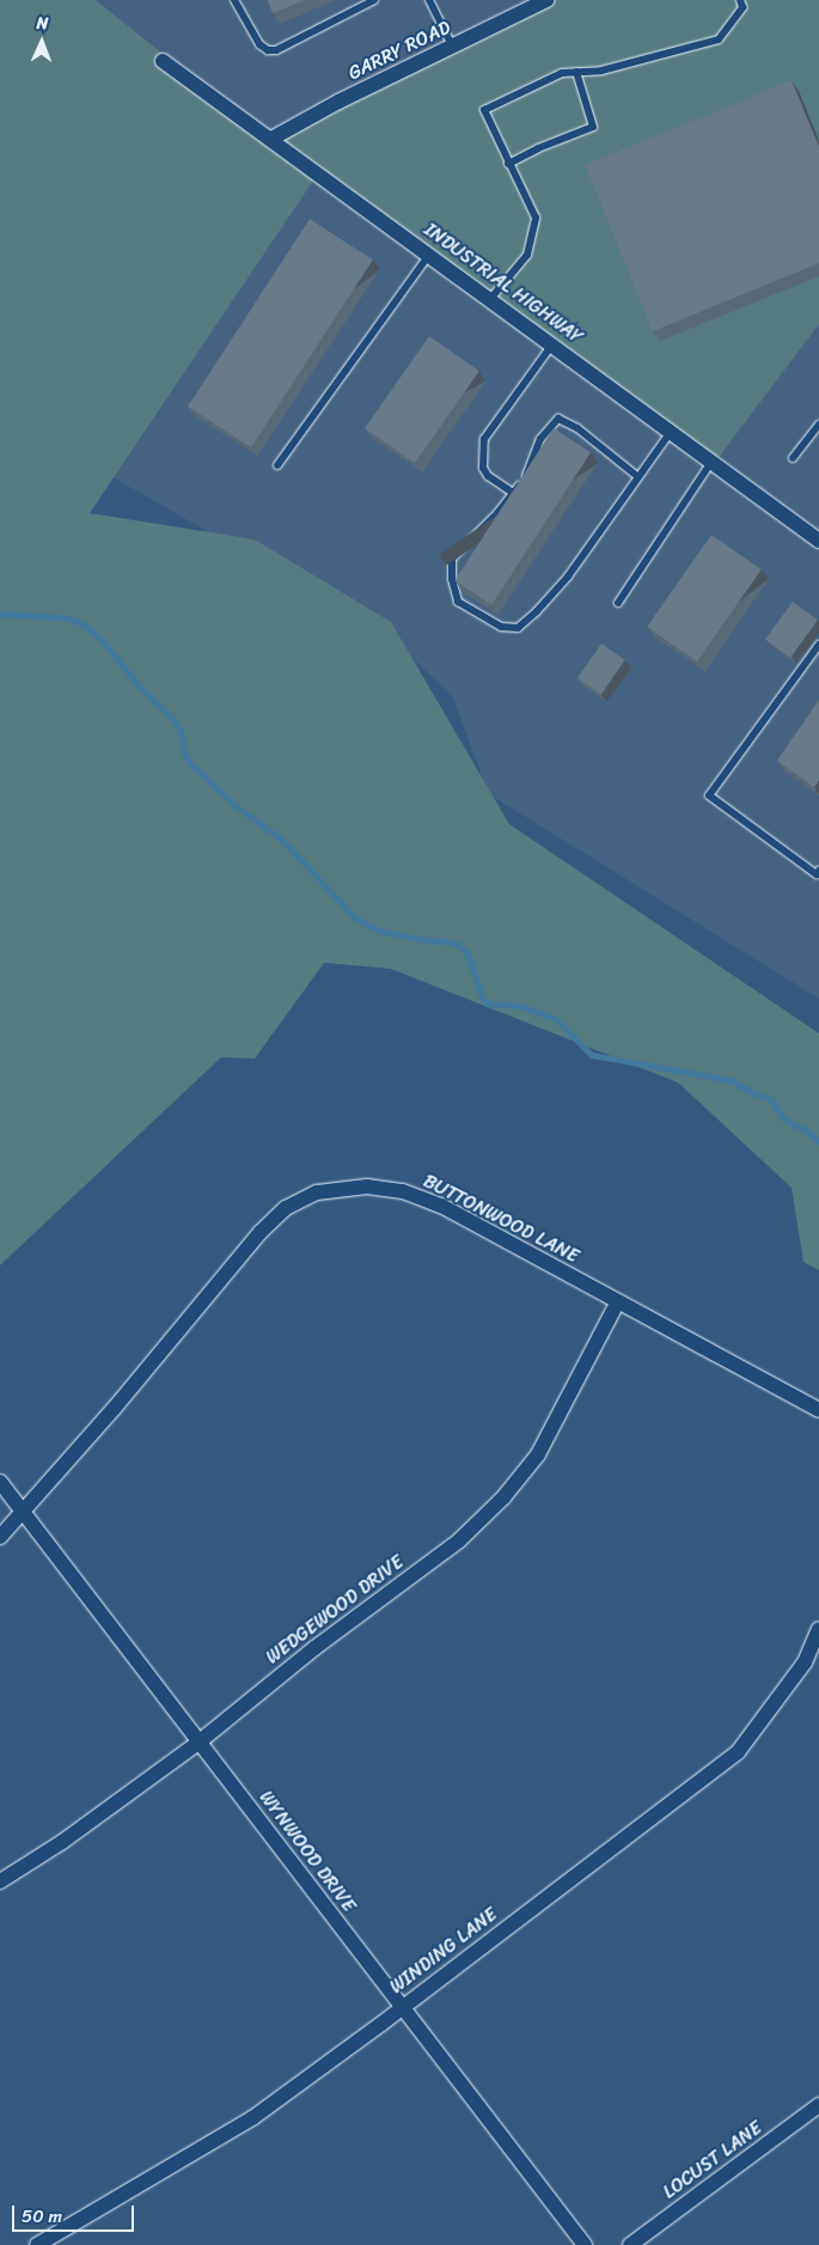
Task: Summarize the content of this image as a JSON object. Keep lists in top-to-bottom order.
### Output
{
  "streets": {
    "street": [
      "GARRY ROAD",
      "INDUSTRIAL HIGHWAY",
      "BUTTONWOOD LANE",
      "WEDGEWOOD DRIVE",
      "WYNWOOD DRIVE",
      "WINDING LANE",
      "LOCUST LANE"
    ]
  },
  "crossings": [
    ["GARRY ROAD", "INDUSTRIAL HIGHWAY"],
    ["BUTTONWOOD LANE", "WEDGEWOOD DRIVE"],
    ["BUTTONWOOD LANE", "WYNWOOD DRIVE"],
    ["WEDGEWOOD DRIVE", "WYNWOOD DRIVE"],
    ["WYNWOOD DRIVE", "WINDING LANE"]
  ],
  "scale_bar": "50 m",
  "north": "top"
}
